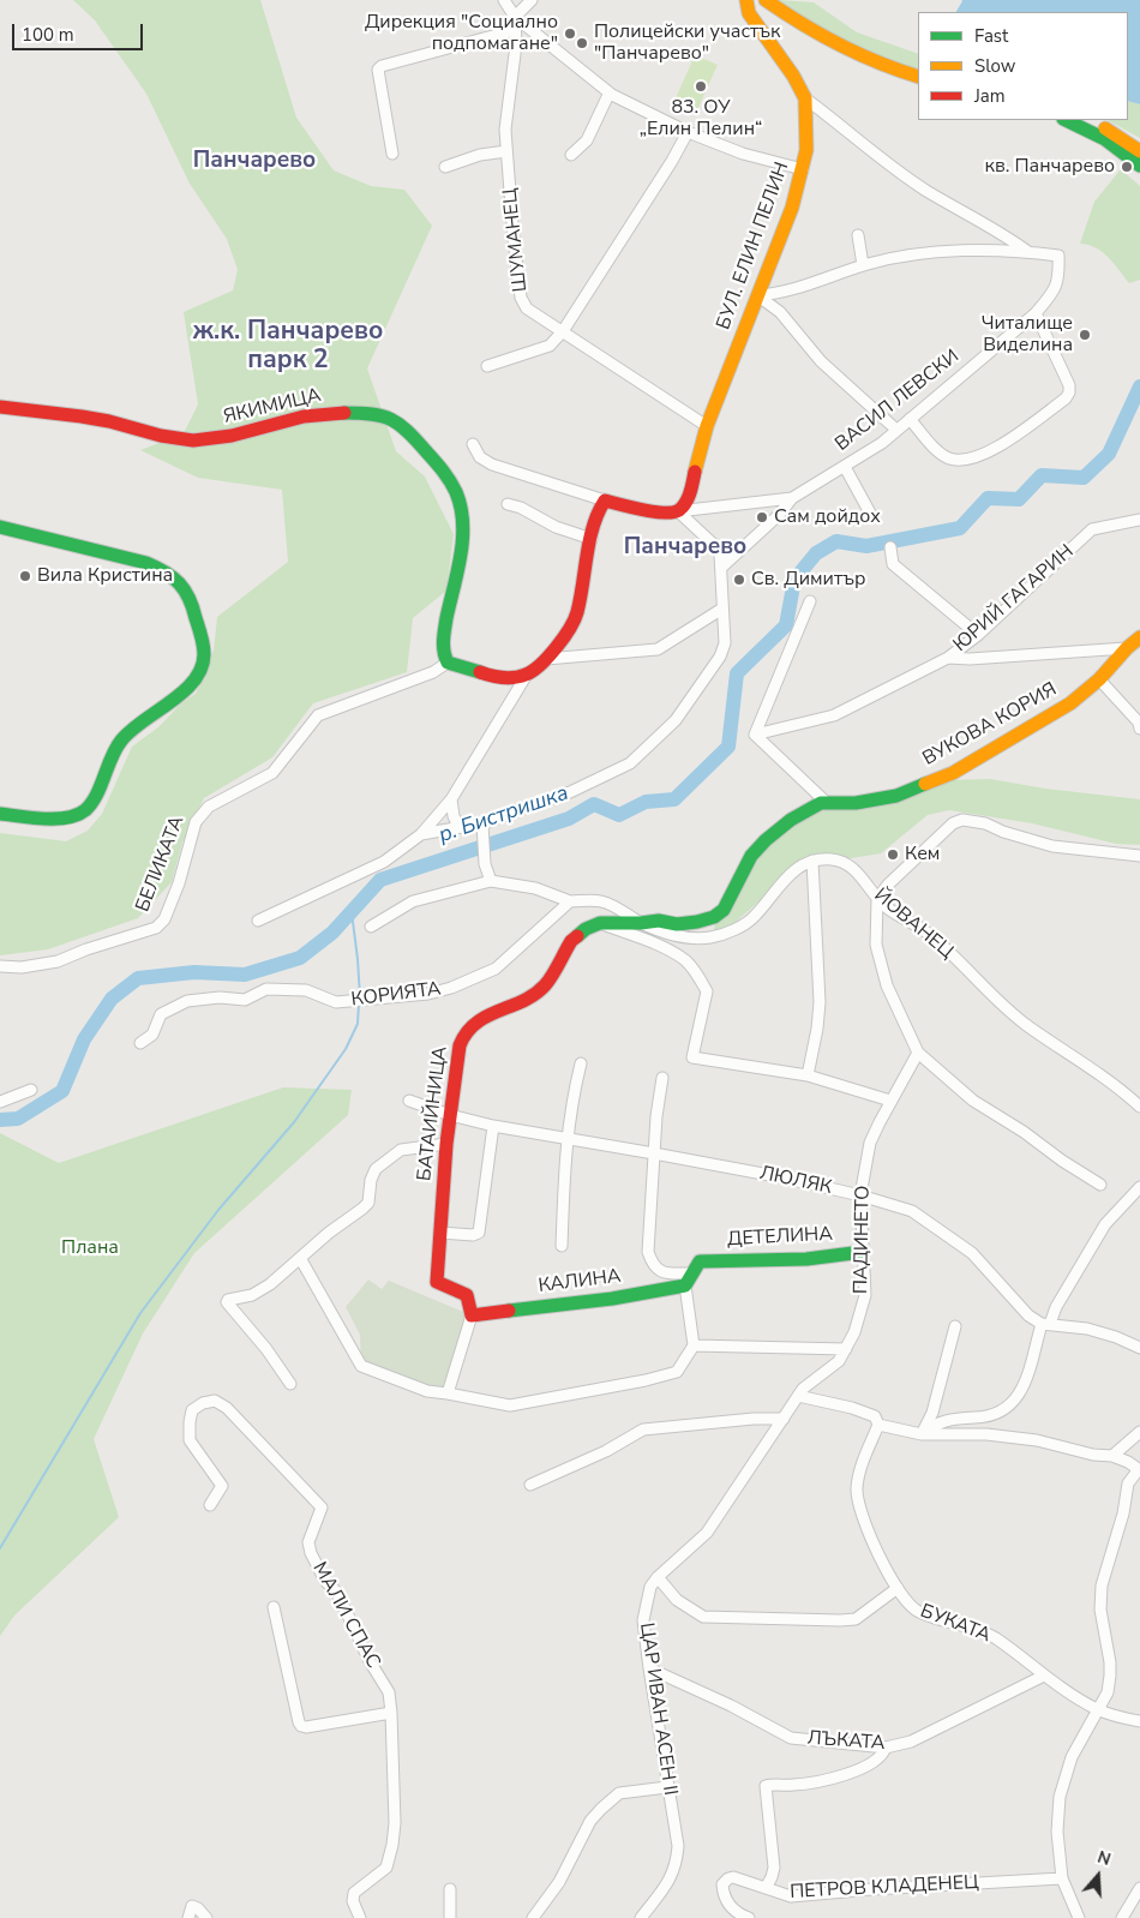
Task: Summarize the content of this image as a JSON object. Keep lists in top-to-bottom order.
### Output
{
  "streets": {
    "street": [
      "ШУМАНЕЦ",
      "БУЛ. ЕЛИН ПЕЛИН",
      "ВАСИЛ ЛЕВСКИ",
      "ЯКИМИЦА",
      "ЮРИЙ ГАГАРИН",
      "ВУКОВА КОРИЯ",
      "БЕЛИКАТА",
      "ЙОВАНЕЦ",
      "КОРИЯТА",
      "БАТАИЙНИЦА",
      "ЛЮЛЯК",
      "ДЕТЕЛИНА",
      "ПАДИНЕТО",
      "КАЛИНА",
      "МАЛИ СПАС",
      "БУКАТА",
      "ЦАР ИВАН АСЕН II",
      "ЛЪКАТА",
      "ПЕТРОВ КЛАДЕНЕЦ"
    ]
  },
  "crossings": [
    ["ШУМАНЕЦ", "БУЛ. ЕЛИН ПЕЛИН"],
    ["БУЛ. ЕЛИН ПЕЛИН", "ВАСИЛ ЛЕВСКИ"],
    ["ЯКИМИЦА", "БЕЛИКАТА"],
    ["БАТАИЙНИЦА", "ЛЮЛЯК"],
    ["БАТАИЙНИЦА", "КАЛИНА"],
    ["ЛЮЛЯК", "ПАДИНЕТО"],
    ["ДЕТЕЛИНА", "ПАДИНЕТО"],
    ["ДЕТЕЛИНА", "КАЛИНА"],
    ["ПАДИНЕТО", "ЦАР ИВАН АСЕН II"],
    ["БУКАТА", "ЛЪКАТА"],
    ["ЦАР ИВАН АСЕН II", "ЛЪКАТА"]
  ],
  "districts": ["Панчарево", "ж.к. Панчарево парк 2", "Панчарево"],
  "water": ["р. Бистришка"],
  "parks": ["Плана"],
  "places": [
    "Дирекция \"Социално подпомагане\"",
    "Полицейски участък \"Панчарево\"",
    "83. ОУ „Елин Пелин“",
    "кв. Панчарево",
    "Читалище Виделина",
    "Сам дойдох",
    "Вила Кристина",
    "Св. Димитър",
    "Кем"
  ],
  "legend": ["Fast", "Slow", "Jam"],
  "scale_bar": "100 m",
  "north": "top"
}
